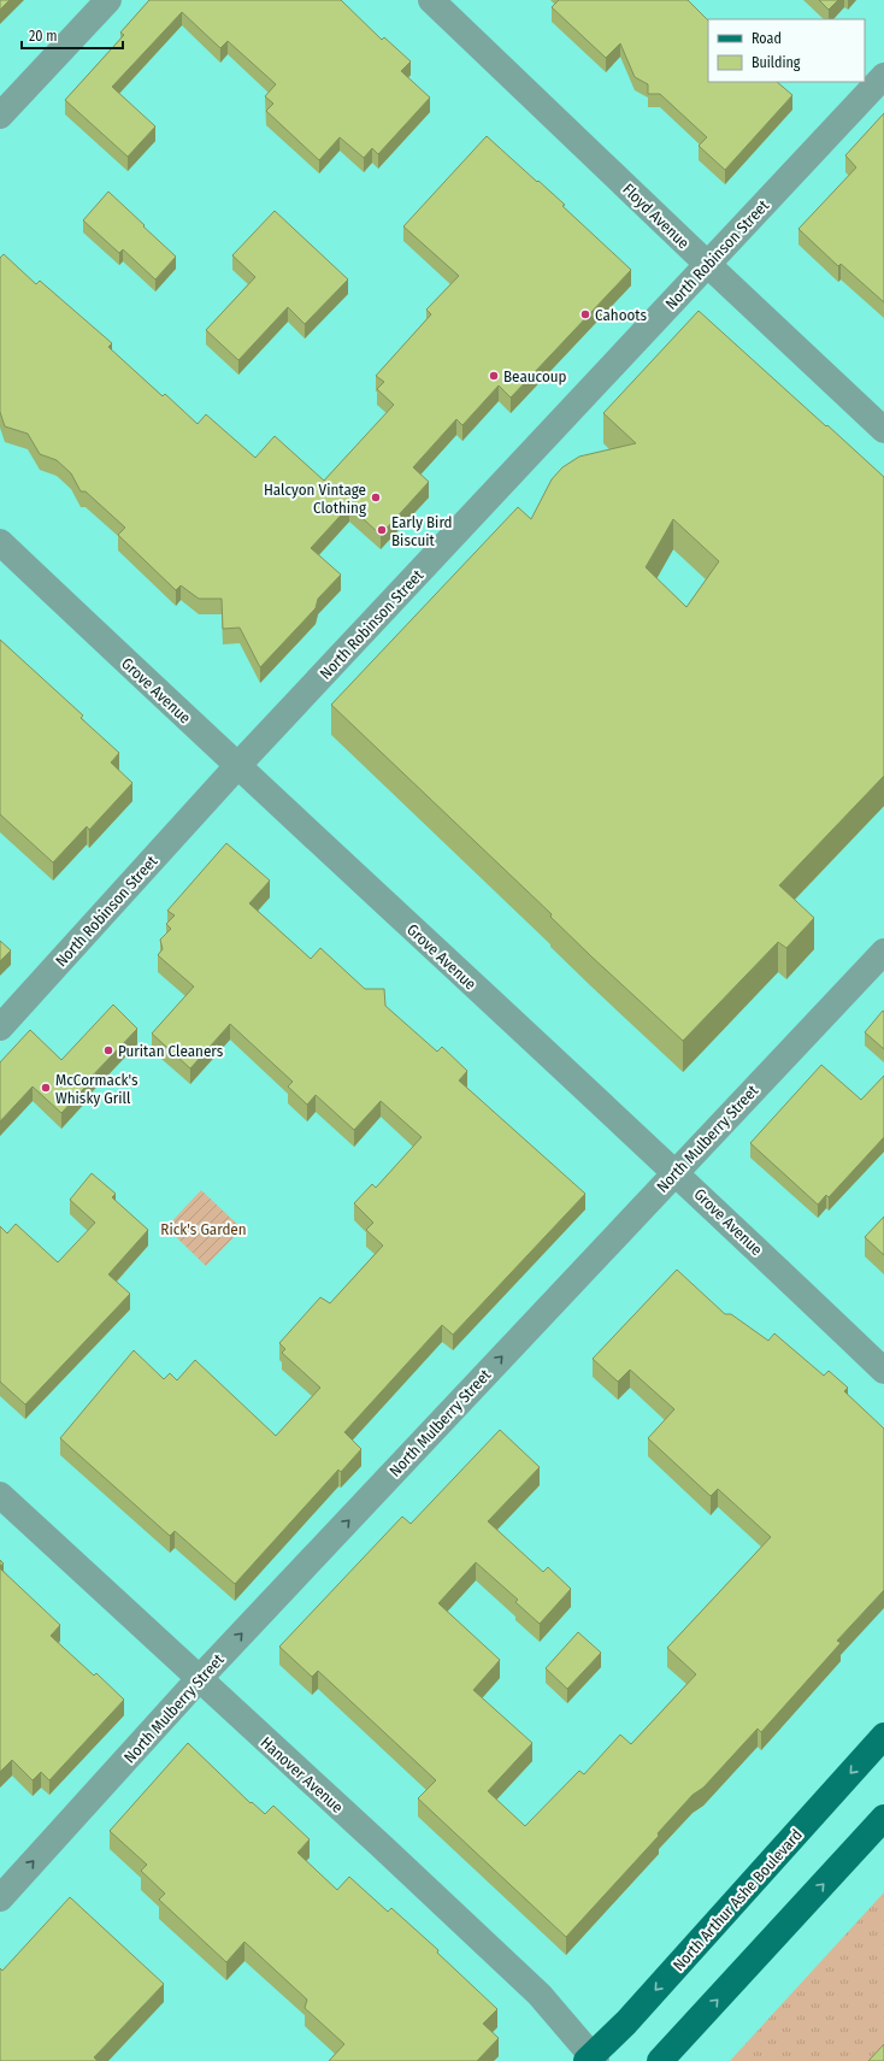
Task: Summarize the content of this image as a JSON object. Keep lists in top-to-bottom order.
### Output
{
  "streets": {
    "main road": ["North Arthur Ashe Boulevard"],
    "street": [
      "Floyd Avenue",
      "North Robinson Street",
      "Grove Avenue",
      "North Mulberry Street",
      "Hanover Avenue"
    ]
  },
  "crossings": [
    ["Floyd Avenue", "North Robinson Street"],
    ["North Robinson Street", "Grove Avenue"],
    ["Grove Avenue", "North Mulberry Street"],
    ["North Mulberry Street", "Hanover Avenue"],
    ["Hanover Avenue", "North Arthur Ashe Boulevard"]
  ],
  "one_way": ["North Mulberry Street"],
  "parks": ["Rick's Garden"],
  "places": [
    "Cahoots",
    "Beaucoup",
    "Halcyon Vintage Clothing",
    "Early Bird Biscuit",
    "Puritan Cleaners",
    "McCormack's Whisky Grill"
  ],
  "legend": ["Road", "Building"],
  "scale_bar": "20 m"
}
